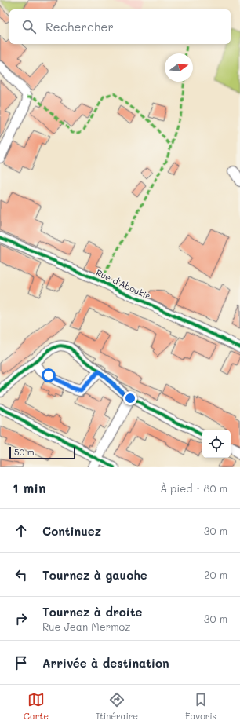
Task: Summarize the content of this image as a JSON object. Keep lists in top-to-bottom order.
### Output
{
  "streets": {
    "street": ["Rue d'Aboukir"]
  },
  "scale_bar": "50 m",
  "north": "right",
  "page": {
    "search": "Rechercher",
    "scale": "50 m",
    "heading": ["1 min", "À pied · 80 m"],
    "list": [
      ["Continuez", "30 m"],
      ["Tournez à gauche", "20 m"],
      ["Tournez à droite", "Rue Jean Mermoz", "30 m"],
      "Arrivée à destination"
    ],
    "nav": ["Carte", "Itinéraire", "Favoris"]
  }
}
